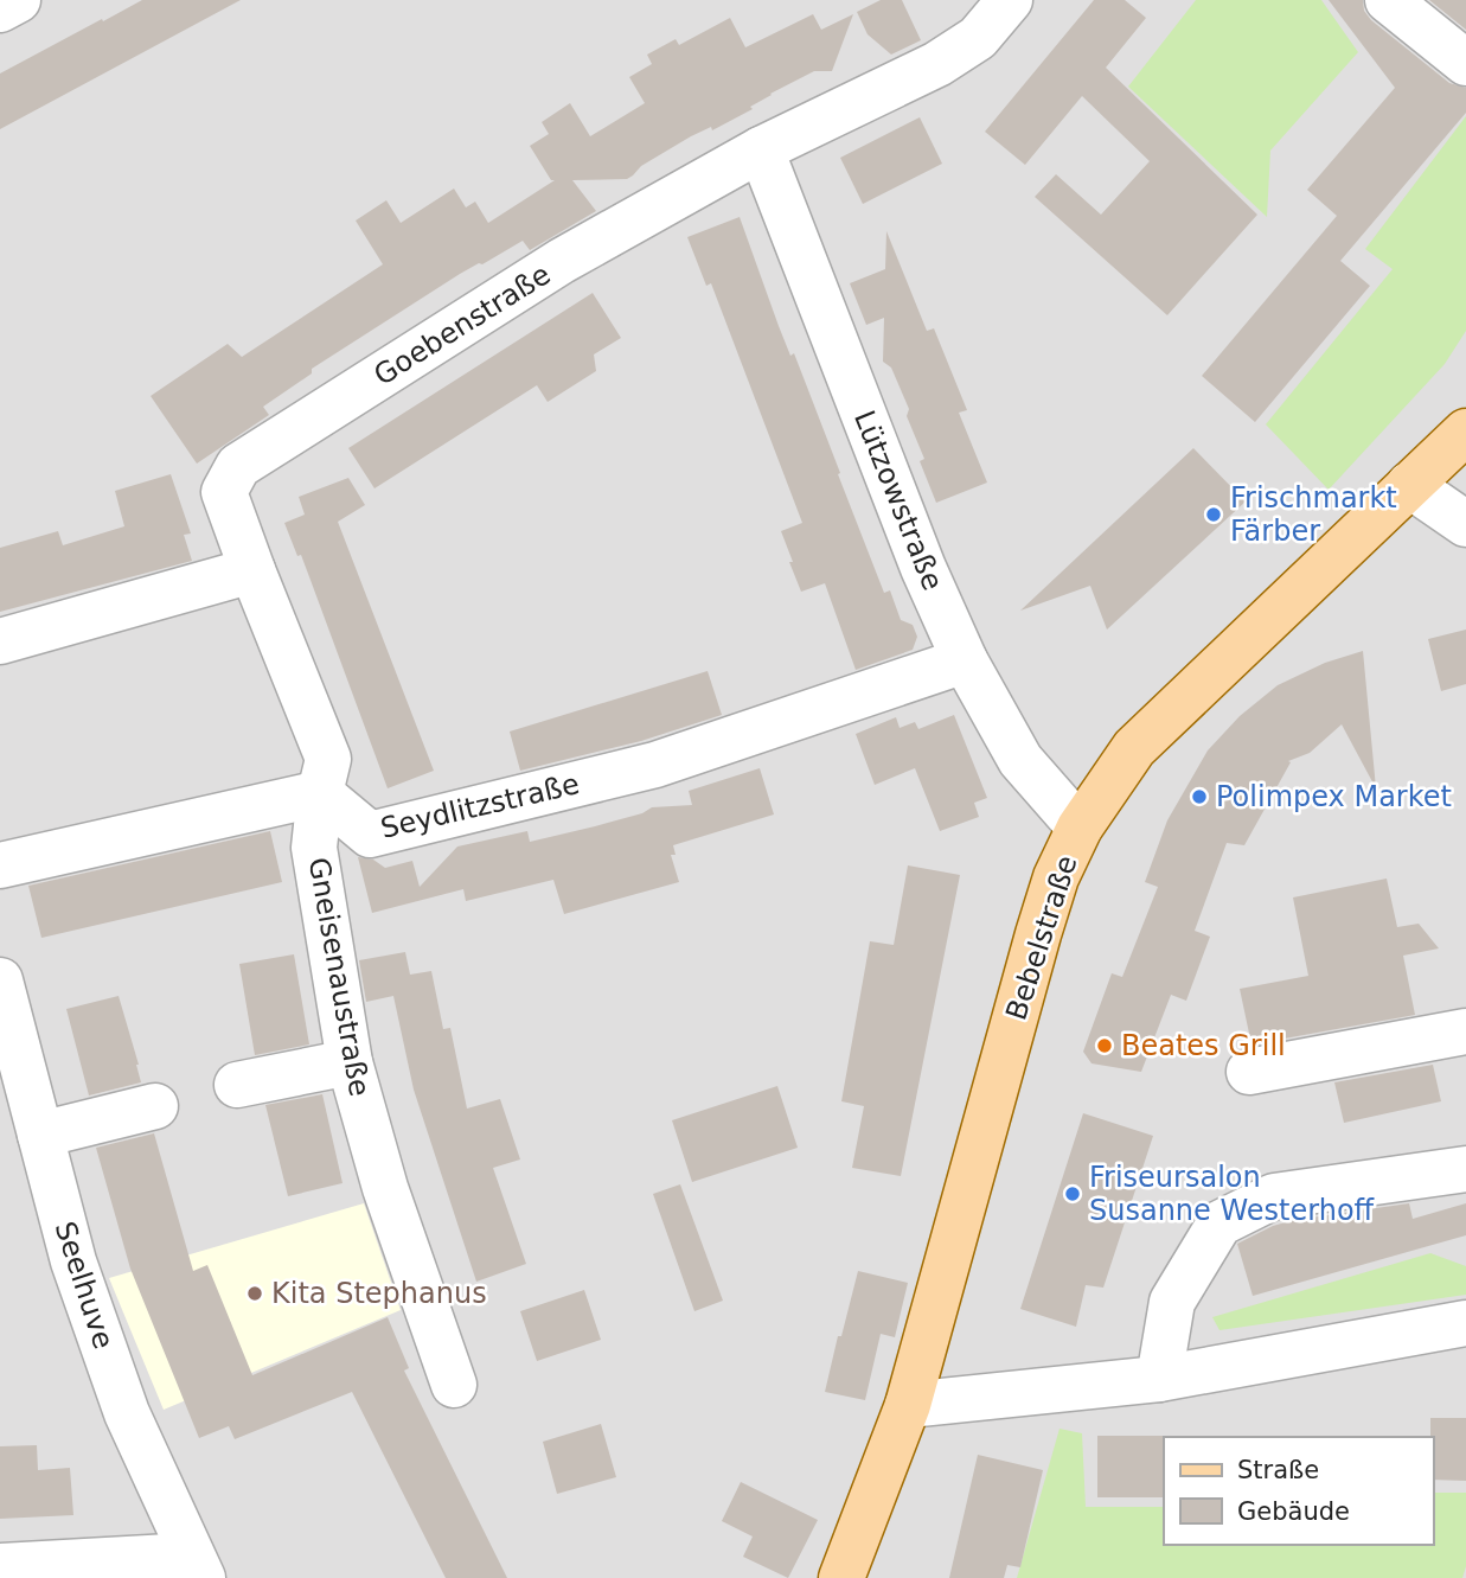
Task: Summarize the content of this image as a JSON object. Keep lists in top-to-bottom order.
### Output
{
  "streets": {
    "main road": ["Bebelstraße"],
    "street": [
      "Goebenstraße",
      "Lützowstraße",
      "Seydlitzstraße",
      "Gneisenaustraße",
      "Seelhuve"
    ]
  },
  "crossings": [
    ["Goebenstraße", "Lützowstraße"],
    ["Goebenstraße", "Gneisenaustraße"],
    ["Lützowstraße", "Seydlitzstraße"],
    ["Lützowstraße", "Bebelstraße"],
    ["Seydlitzstraße", "Gneisenaustraße"]
  ],
  "places": [
    "Frischmarkt Färber",
    "Polimpex Market",
    "Beates Grill",
    "Friseursalon Susanne Westerhoff",
    "Kita Stephanus"
  ],
  "legend": ["Straße", "Gebäude"]
}
